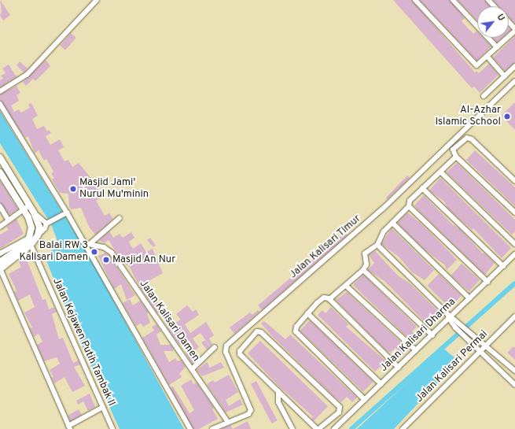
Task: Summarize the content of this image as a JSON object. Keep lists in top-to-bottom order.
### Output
{
  "streets": {
    "street": [
      "Jalan Kalisari Timur",
      "Jalan Kalisari Damen",
      "Jalan Kalisari Dharma",
      "Jalan Kejawen Putih Tambak II",
      "Jalan Kalisari Permai"
    ]
  },
  "crossings": [
    ["Jalan Kalisari Timur", "Jalan Kalisari Damen"]
  ],
  "places": [
    "Al-Azhar Islamic School",
    "Masjid Jami' Nurul Mu'minin",
    "Balai RW 3 Kalisari Damen",
    "Masjid An Nur"
  ],
  "north": "top right"
}
